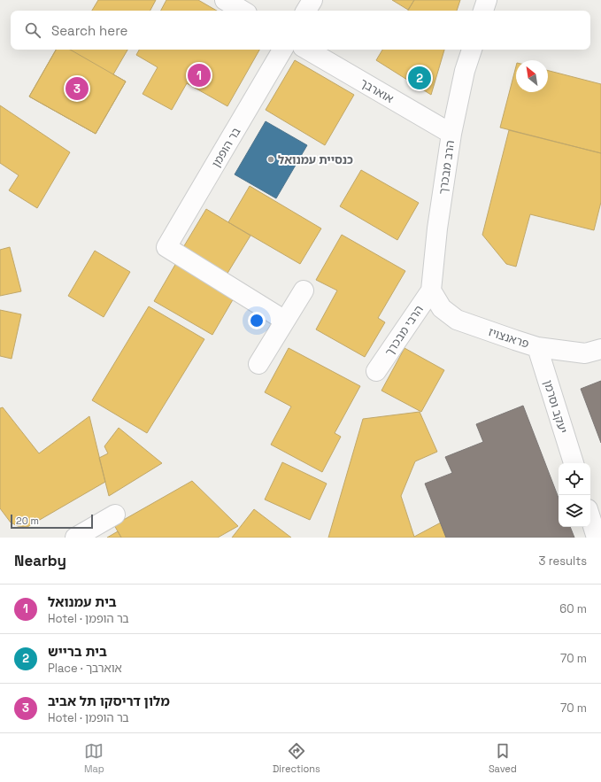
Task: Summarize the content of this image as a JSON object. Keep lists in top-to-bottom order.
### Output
{
  "streets": {
    "street": [
      "אוארבך",
      "בר הופמן",
      "הרב מבכרך",
      "הרבי מבכרך",
      "פראנצויז",
      "יעקב וסרמן"
    ]
  },
  "crossings": [
    ["אוארבך", "הרב מבכרך"],
    ["הרב מבכרך", "הרבי מבכרך"],
    ["הרב מבכרך", "פראנצויז"],
    ["הרבי מבכרך", "פראנצויז"],
    ["פראנצויז", "יעקב וסרמן"]
  ],
  "places": ["כנסיית עמנואל"],
  "scale_bar": "20 m",
  "north": "top left",
  "page": {
    "search": "Search here",
    "pins": ["1", "2", "3"],
    "scale": "20 m",
    "heading": ["Nearby", "3 results"],
    "list": [
      {
        "mark": "1",
        "name": "בית עמנואל",
        "note": "Hotel · בר הופמן",
        "value": "60 m"
      },
      {
        "mark": "2",
        "name": "בית ברייש",
        "note": "Place · אוארבך",
        "value": "70 m"
      },
      {
        "mark": "3",
        "name": "מלון דריסקו תל אביב",
        "note": "Hotel · בר הופמן",
        "value": "70 m"
      }
    ],
    "nav": ["Map", "Directions", "Saved"]
  }
}
